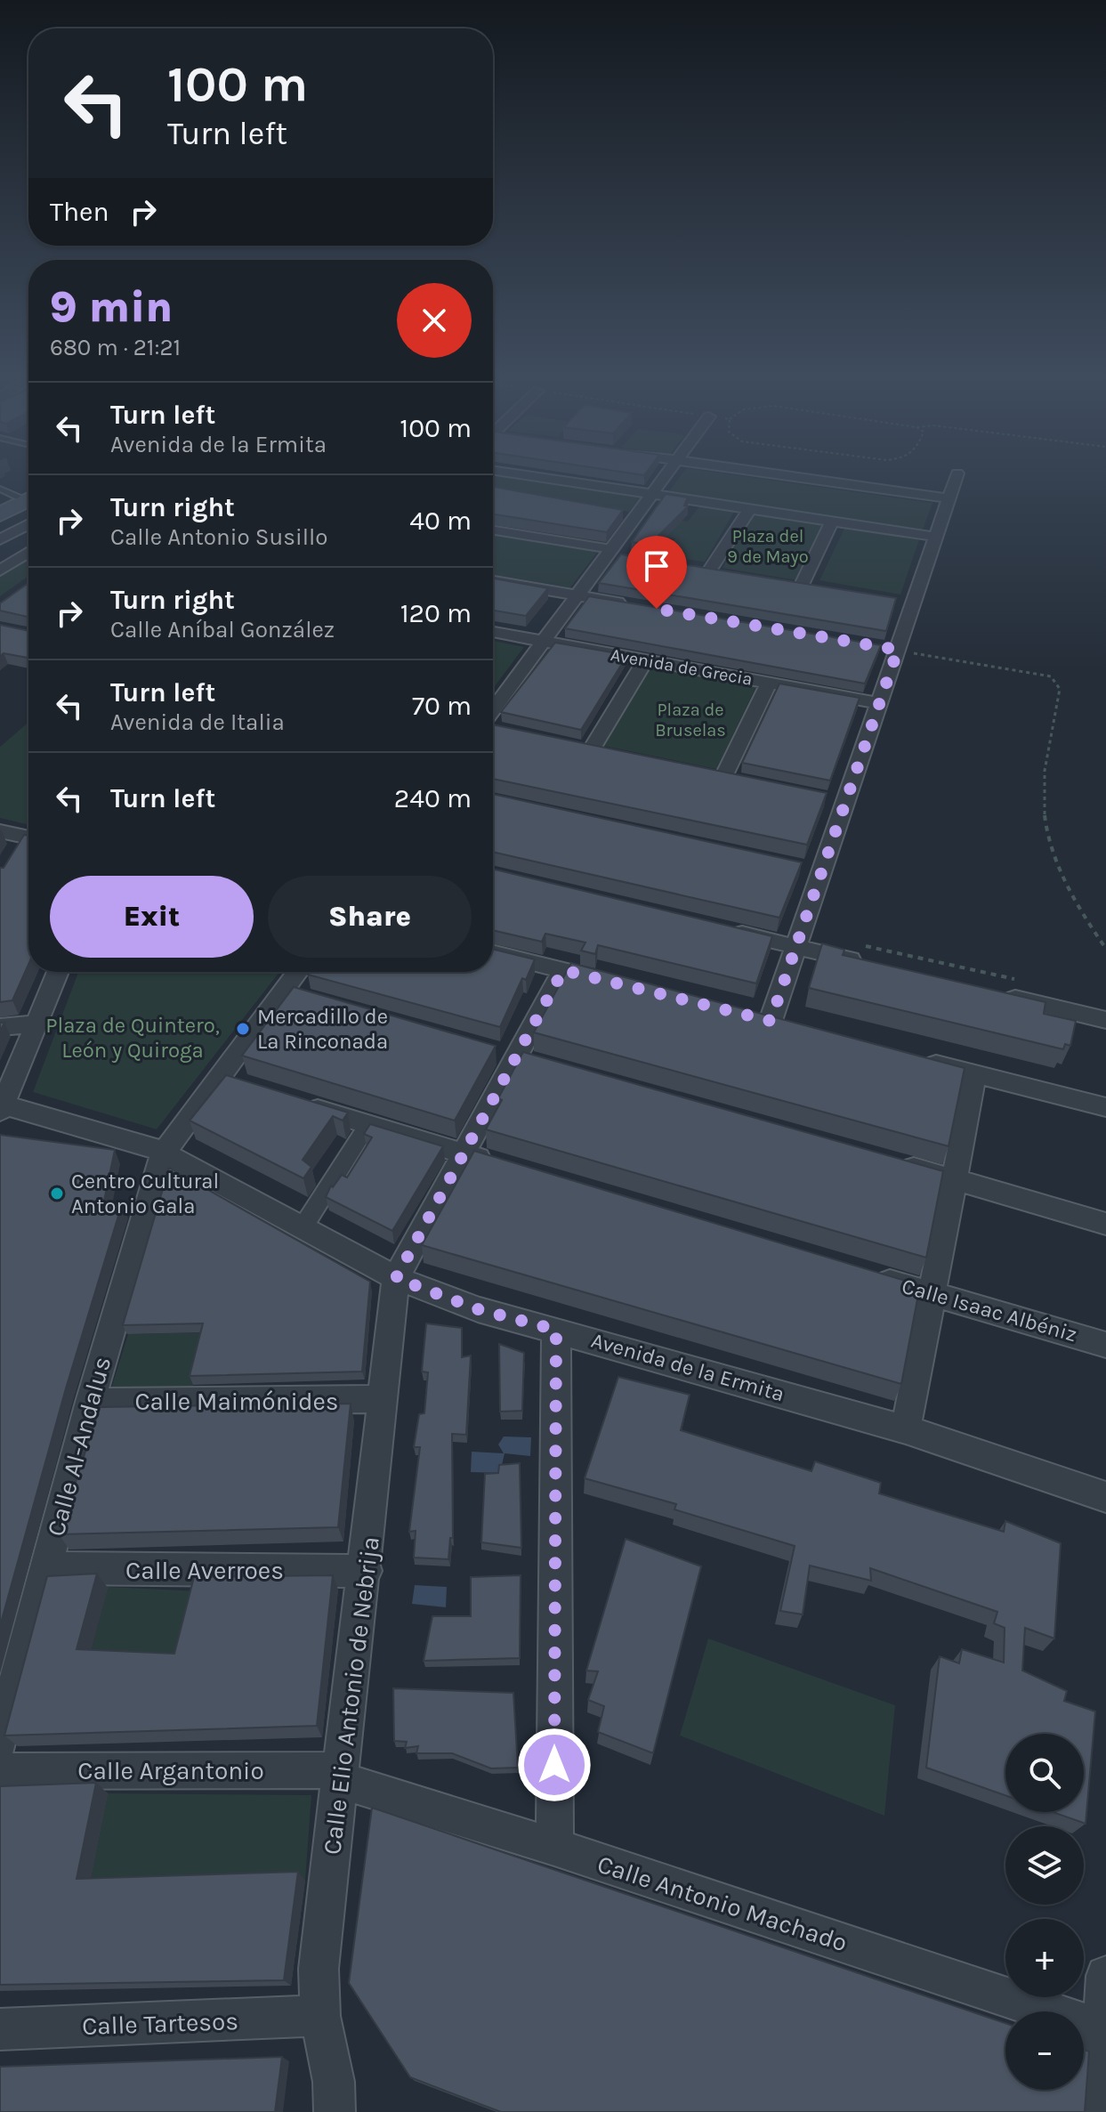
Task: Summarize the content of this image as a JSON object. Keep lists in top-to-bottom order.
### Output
{
  "streets": {
    "street": [
      "Avenida de Grecia",
      "Calle Isaac Albéniz",
      "Avenida de la Ermita",
      "Calle Maimónides",
      "Calle Al-Andalus",
      "Calle Averroes",
      "Calle Elio Antonio de Nebrija",
      "Calle Argantonio",
      "Calle Antonio Machado",
      "Calle Tartesos"
    ]
  },
  "crossings": [
    ["Avenida de la Ermita", "Calle Al-Andalus"],
    ["Avenida de la Ermita", "Calle Elio Antonio de Nebrija"],
    ["Calle Maimónides", "Calle Al-Andalus"],
    ["Calle Maimónides", "Calle Elio Antonio de Nebrija"],
    ["Calle Al-Andalus", "Calle Averroes"],
    ["Calle Averroes", "Calle Elio Antonio de Nebrija"],
    ["Calle Elio Antonio de Nebrija", "Calle Argantonio"],
    ["Calle Elio Antonio de Nebrija", "Calle Antonio Machado"],
    ["Calle Elio Antonio de Nebrija", "Calle Tartesos"],
    ["Calle Argantonio", "Calle Antonio Machado"]
  ],
  "parks": ["Plaza del 9 de Mayo", "Plaza de Bruselas", "Plaza de Quintero, León y Quiroga"],
  "places": ["Mercadillo de La Rinconada", "Centro Cultural Antonio Gala"],
  "page": {
    "turn": ["100 m", "Turn left"],
    "then": "Then",
    "heading": ["9 min", "680 m · 21:21"],
    "list": [
      {
        "name": "Turn left",
        "note": "Avenida de la Ermita",
        "value": "100 m"
      },
      {
        "name": "Turn right",
        "note": "Calle Antonio Susillo",
        "value": "40 m"
      },
      {
        "name": "Turn right",
        "note": "Calle Aníbal González",
        "value": "120 m"
      },
      {
        "name": "Turn left",
        "note": "Avenida de Italia",
        "value": "70 m"
      },
      {
        "name": "Turn left",
        "value": "240 m"
      }
    ],
    "buttons": ["Exit", "Share"],
    "map_buttons": ["+", "−"]
  }
}
